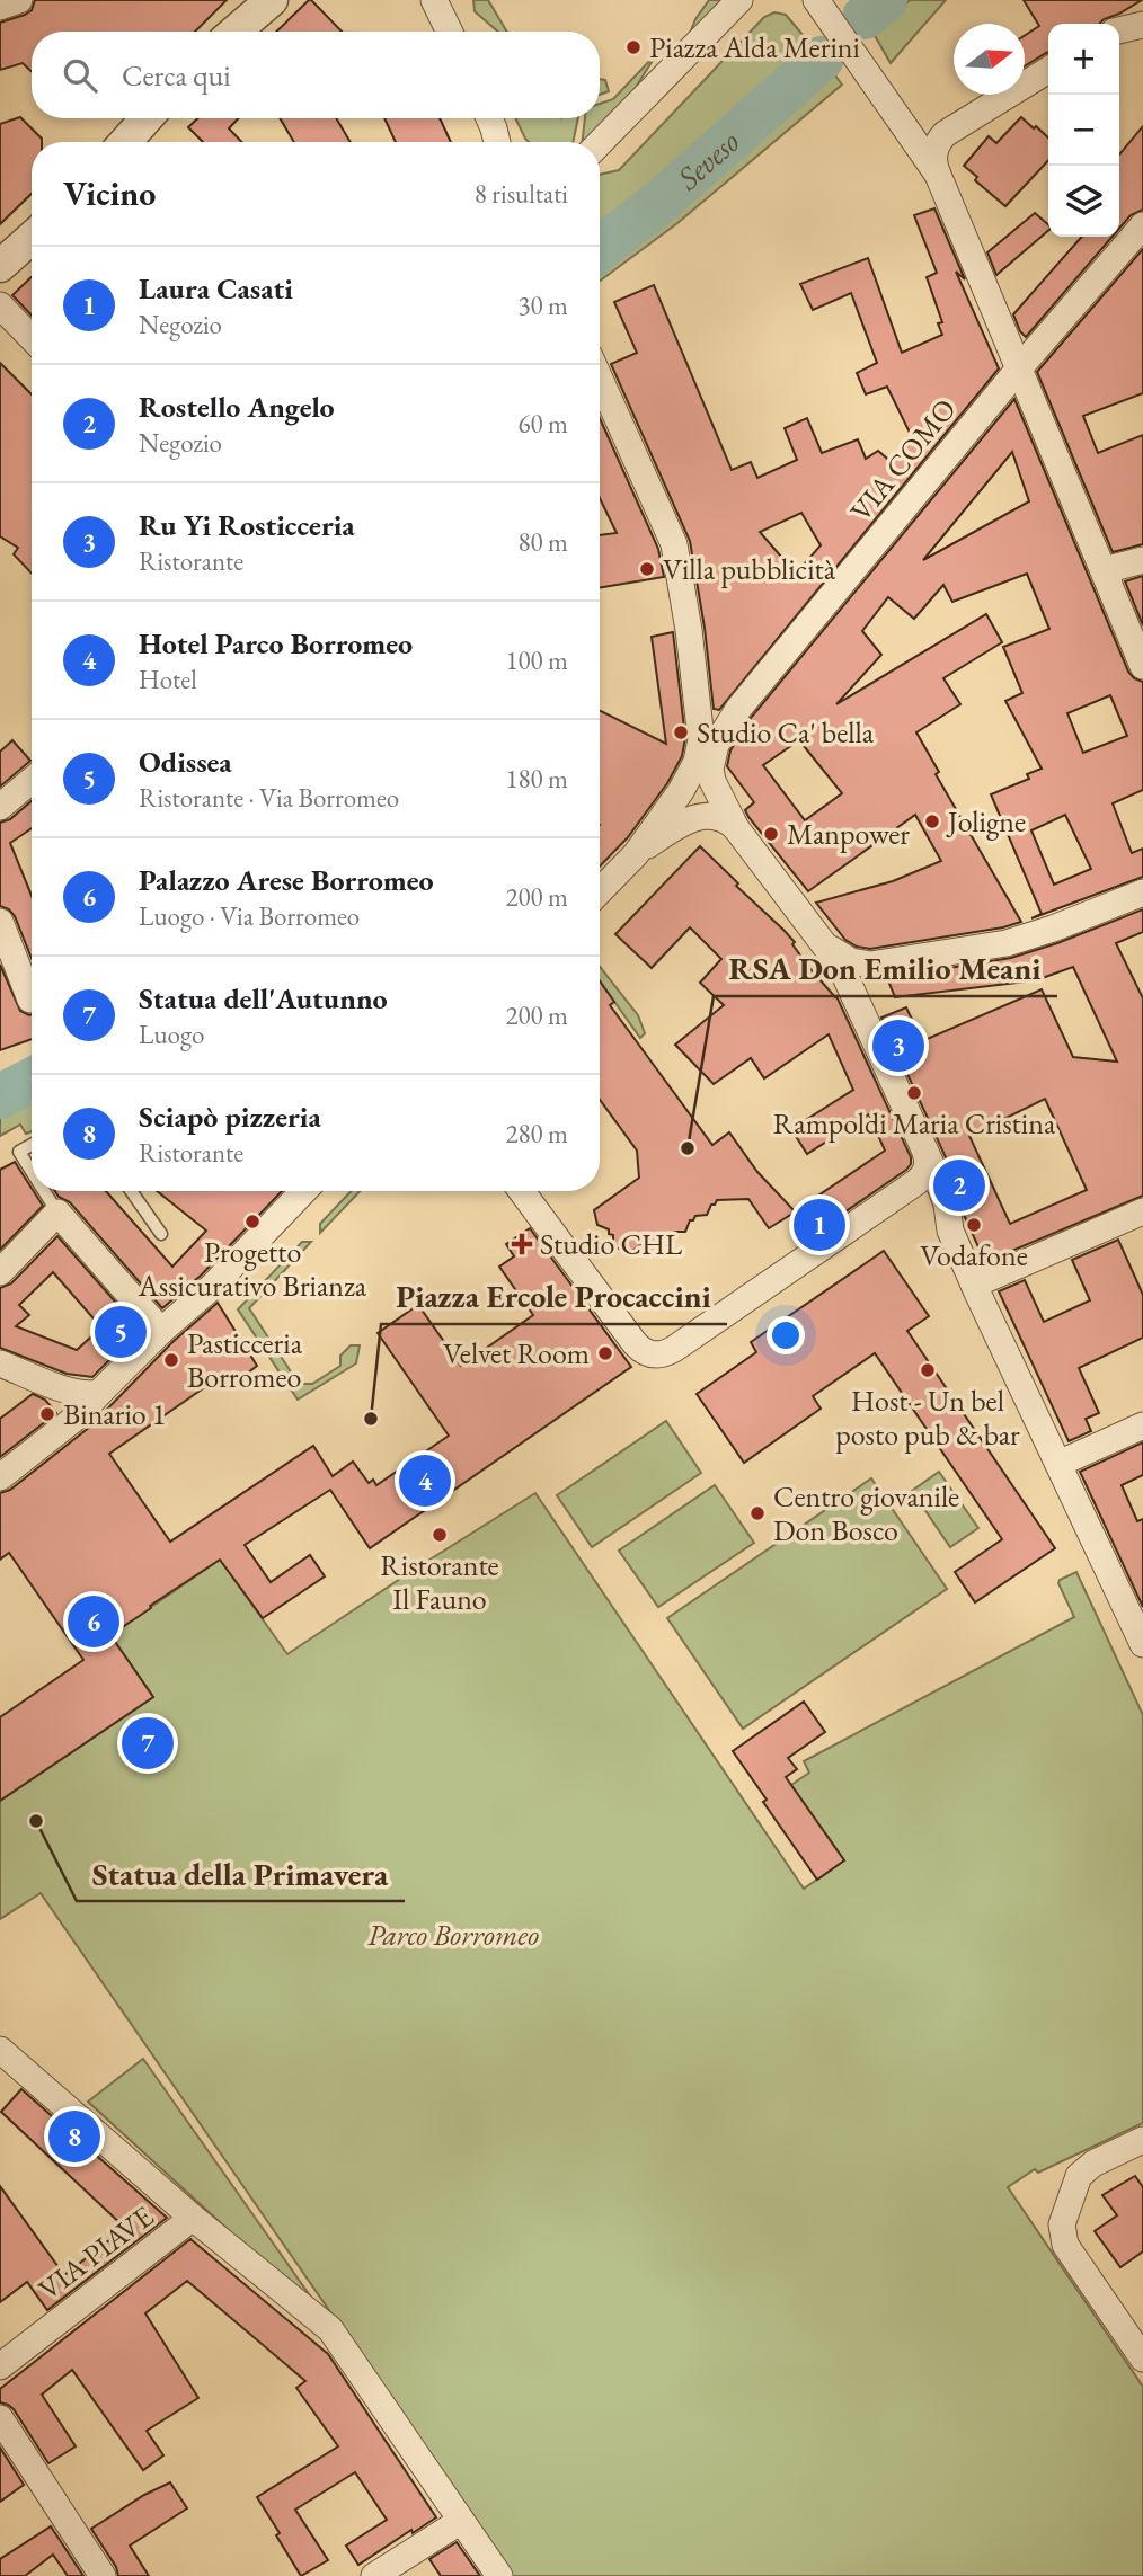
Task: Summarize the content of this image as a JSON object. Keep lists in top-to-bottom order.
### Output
{
  "streets": {
    "street": ["VIA COMO", "VIA PIAVE"]
  },
  "water": ["Seveso"],
  "parks": ["Parco Borromeo"],
  "places": {
    "other": [
      "Piazza Alda Merini",
      "Villa pubblicità",
      "Studio Ca' bella",
      "Joligne",
      "Manpower",
      "Rampoldi Maria Cristina",
      "RSA Don Emilio Meani",
      "Progetto Assicurativo Brianza",
      "Vodafone",
      "Velvet Room",
      "Pasticceria Borromeo",
      "Host - Un bel posto pub & bar",
      "Binario 1",
      "Piazza Ercole Procaccini",
      "Centro giovanile Don Bosco",
      "Ristorante Il Fauno",
      "Statua della Primavera"
    ],
    "health": ["Studio CHL"]
  },
  "north": "right",
  "page": {
    "map_buttons": ["+", "−"],
    "search": "Cerca qui",
    "heading": ["Vicino", "8 risultati"],
    "list": [
      {
        "mark": "1",
        "name": "Laura Casati",
        "note": "Negozio",
        "value": "30 m"
      },
      {
        "mark": "2",
        "name": "Rostello Angelo",
        "note": "Negozio",
        "value": "60 m"
      },
      {
        "mark": "3",
        "name": "Ru Yi Rosticceria",
        "note": "Ristorante",
        "value": "80 m"
      },
      {
        "mark": "4",
        "name": "Hotel Parco Borromeo",
        "note": "Hotel",
        "value": "100 m"
      },
      {
        "mark": "5",
        "name": "Odissea",
        "note": "Ristorante · Via Borromeo",
        "value": "180 m"
      },
      {
        "mark": "6",
        "name": "Palazzo Arese Borromeo",
        "note": "Luogo · Via Borromeo",
        "value": "200 m"
      },
      {
        "mark": "7",
        "name": "Statua dell'Autunno",
        "note": "Luogo",
        "value": "200 m"
      },
      {
        "mark": "8",
        "name": "Sciapò pizzeria",
        "note": "Ristorante",
        "value": "280 m"
      }
    ],
    "pins": [
      "3",
      "2",
      "1",
      "5",
      "4",
      "6",
      "7",
      "8"
    ]
  }
}
